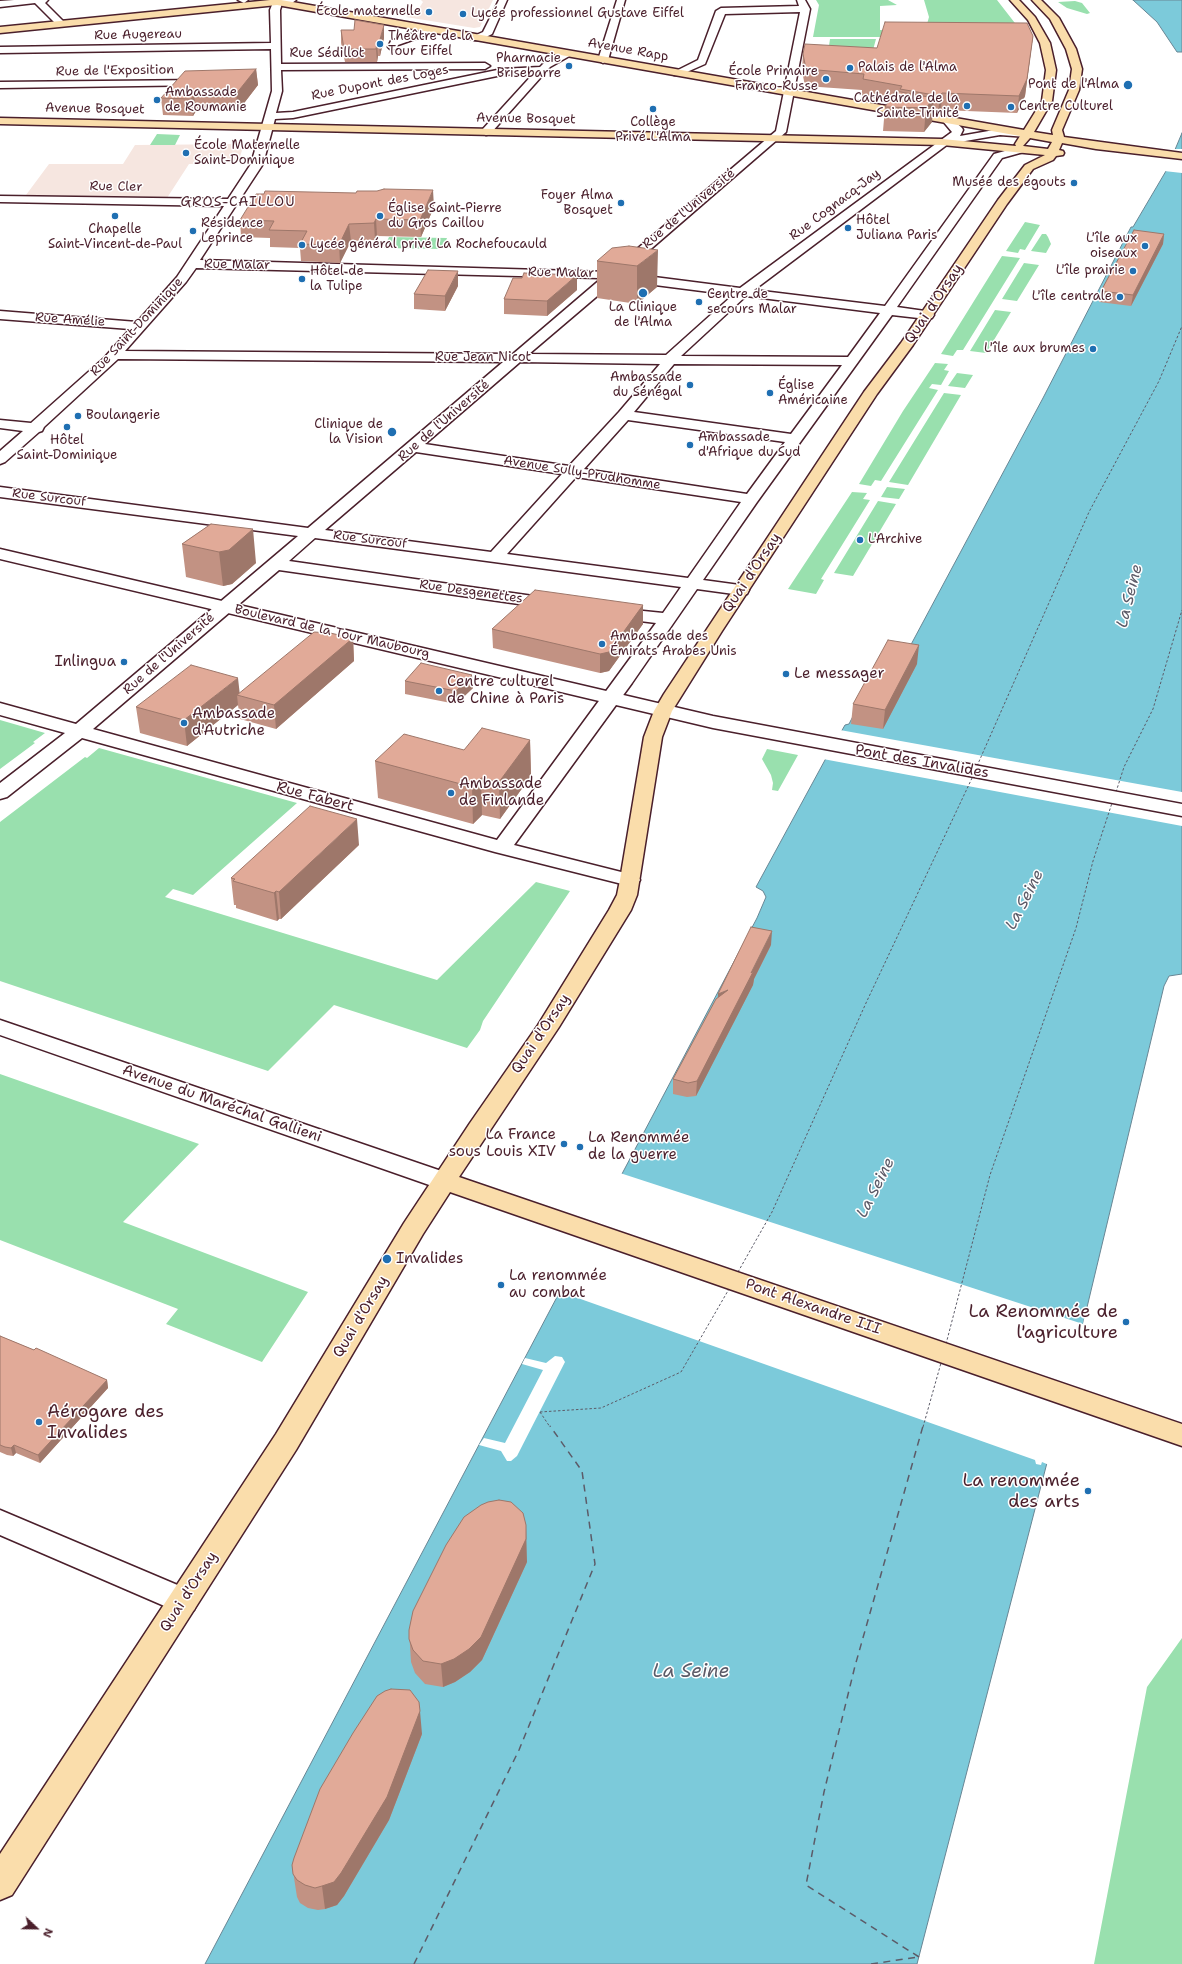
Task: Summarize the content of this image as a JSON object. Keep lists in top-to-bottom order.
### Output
{
  "streets": {
    "main road": [
      "Avenue Rapp",
      "Avenue Bosquet",
      "Quai d'Orsay",
      "Pont Alexandre III"
    ],
    "street": [
      "Rue Augereau",
      "Rue Sédillot",
      "Rue de l'Exposition",
      "Rue Dupont des Loges",
      "Rue Cler",
      "Rue Cognacq-Jay",
      "Rue de l'Université",
      "Rue Malar",
      "Rue Amélie",
      "Rue Saint-Dominique",
      "Rue Jean Nicot",
      "Avenue Sully-Prudhomme",
      "Rue Surcouf",
      "Rue Desgenettes",
      "Boulevard de la Tour Maubourg",
      "Pont des Invalides",
      "Rue Fabert",
      "Avenue du Maréchal Gallieni"
    ]
  },
  "crossings": [
    ["Rue Augereau", "Rue Saint-Dominique"],
    ["Avenue Rapp", "Rue Cognacq-Jay"],
    ["Avenue Rapp", "Rue de l'Université"],
    ["Avenue Rapp", "Rue Saint-Dominique"],
    ["Rue Sédillot", "Rue Dupont des Loges"],
    ["Rue Sédillot", "Rue Saint-Dominique"],
    ["Rue Dupont des Loges", "Avenue Bosquet"],
    ["Rue Dupont des Loges", "Rue Saint-Dominique"],
    ["Avenue Bosquet", "Rue Cognacq-Jay"],
    ["Avenue Bosquet", "Rue de l'Université"],
    ["Avenue Bosquet", "Quai d'Orsay"],
    ["Avenue Bosquet", "Rue Saint-Dominique"],
    ["Rue Cler", "Rue Saint-Dominique"],
    ["Rue Cognacq-Jay", "Rue Malar"],
    ["Rue Cognacq-Jay", "Rue Jean Nicot"],
    ["Rue Cognacq-Jay", "Avenue Sully-Prudhomme"],
    ["Rue Cognacq-Jay", "Rue Surcouf"],
    ["Rue de l'Université", "Rue Malar"],
    ["Rue de l'Université", "Rue Jean Nicot"],
    ["Rue de l'Université", "Avenue Sully-Prudhomme"],
    ["Rue de l'Université", "Rue Surcouf"],
    ["Rue de l'Université", "Rue Desgenettes"],
    ["Rue de l'Université", "Boulevard de la Tour Maubourg"],
    ["Rue de l'Université", "Rue Fabert"],
    ["Rue Malar", "Quai d'Orsay"],
    ["Rue Malar", "Rue Saint-Dominique"],
    ["Quai d'Orsay", "Rue Surcouf"],
    ["Quai d'Orsay", "Boulevard de la Tour Maubourg"],
    ["Quai d'Orsay", "Pont des Invalides"],
    ["Quai d'Orsay", "Rue Fabert"],
    ["Quai d'Orsay", "Avenue du Maréchal Gallieni"],
    ["Quai d'Orsay", "Pont Alexandre III"],
    ["Rue Amélie", "Rue Saint-Dominique"],
    ["Rue Saint-Dominique", "Rue Jean Nicot"],
    ["Boulevard de la Tour Maubourg", "Pont des Invalides"],
    ["Avenue du Maréchal Gallieni", "Pont Alexandre III"]
  ],
  "districts": ["GROS-CAILLOU"],
  "water": ["La Seine"],
  "places": [
    "École maternelle",
    "Lycée professionnel Gustave Eiffel",
    "Théâtre de la Tour Eiffel",
    "Pharmacie Brisebarre",
    "Palais de l'Alma",
    "École Primaire Franco-Russe",
    "Pont de l'Alma",
    "Ambassade de Roumanie",
    "Cathédrale de la Sainte-Trinité",
    "Centre Culturel",
    "Collège Privé L'Alma",
    "École Maternelle Saint-Dominique",
    "Musée des égouts",
    "Foyer Alma Bosquet",
    "Chapelle Saint-Vincent-de-Paul",
    "Église Saint-Pierre du Gros Caillou",
    "Hôtel Juliana Paris",
    "Résidence Leprince",
    "Lycée général privé La Rochefoucauld",
    "L'île aux oiseaux",
    "L'île prairie",
    "Hôtel de la Tulipe",
    "La Clinique de l'Alma",
    "L'île centrale",
    "Centre de secours Malar",
    "L'île aux brumes",
    "Ambassade du Sénégal",
    "Église Américaine",
    "Boulangerie",
    "Hôtel Saint-Dominique",
    "Clinique de la Vision",
    "Ambassade d'Afrique du Sud",
    "L'Archive",
    "Ambassade des Émirats Arabes Unis",
    "Inlingua",
    "Le messager",
    "Centre culturel de Chine à Paris",
    "Ambassade d'Autriche",
    "Ambassade de Finlande",
    "La France sous Louis XIV",
    "La Renommée de la guerre",
    "Invalides",
    "La renommée au combat",
    "La Renommée de l'agriculture",
    "Aérogare des Invalides",
    "La renommée des arts"
  ],
  "north": "right"
}
